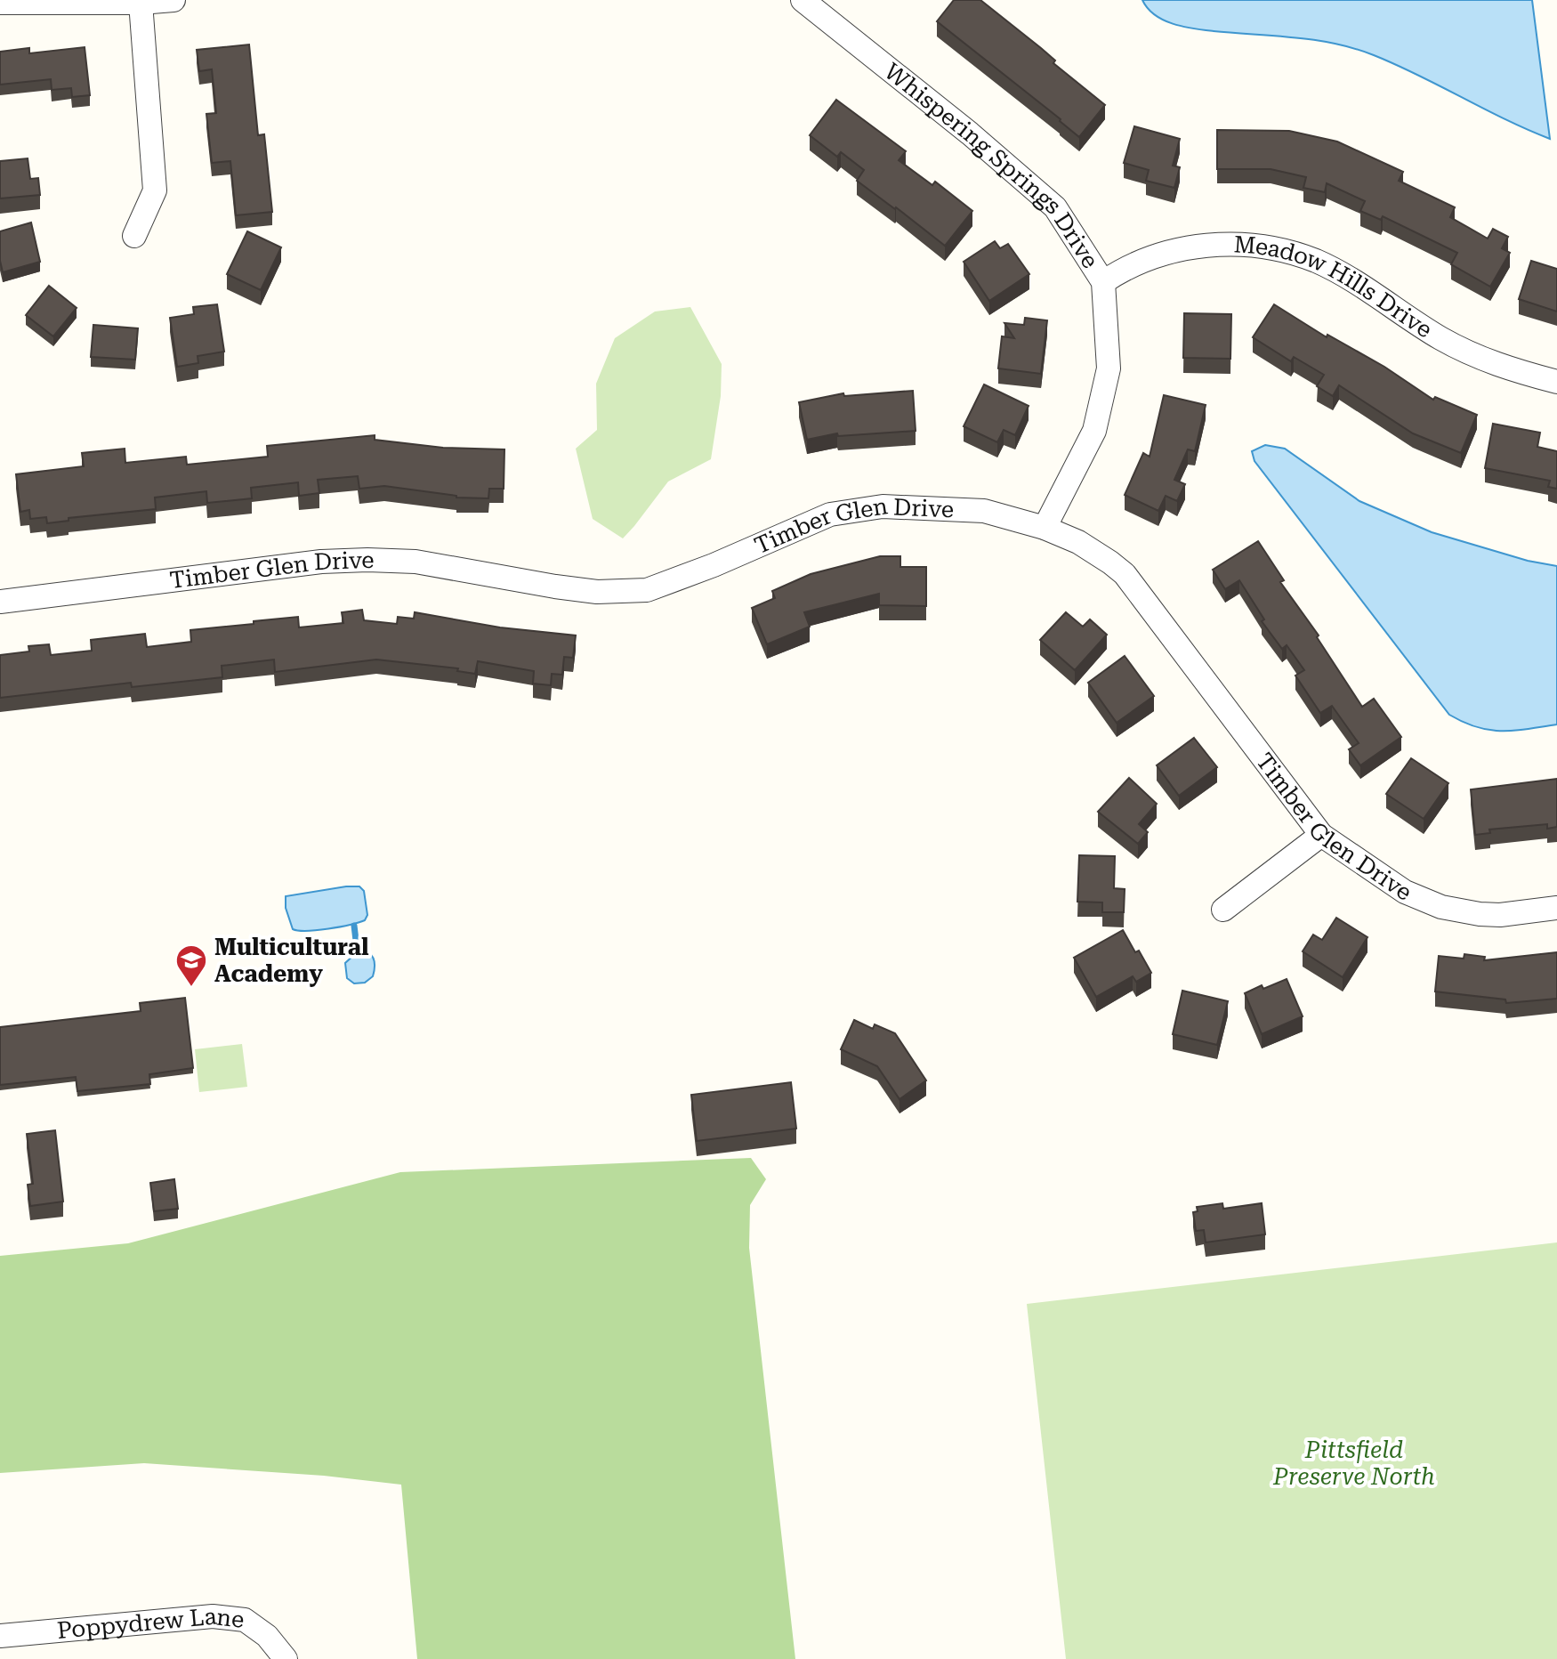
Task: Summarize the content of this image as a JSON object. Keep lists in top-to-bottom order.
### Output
{
  "streets": {
    "street": [
      "Whispering Springs Drive",
      "Meadow Hills Drive",
      "Timber Glen Drive",
      "Poppydrew Lane"
    ]
  },
  "crossings": [
    ["Whispering Springs Drive", "Meadow Hills Drive"],
    ["Whispering Springs Drive", "Timber Glen Drive"]
  ],
  "parks": ["Pittsfield Preserve North"],
  "places": {
    "school or university": ["Multicultural Academy"]
  }
}
